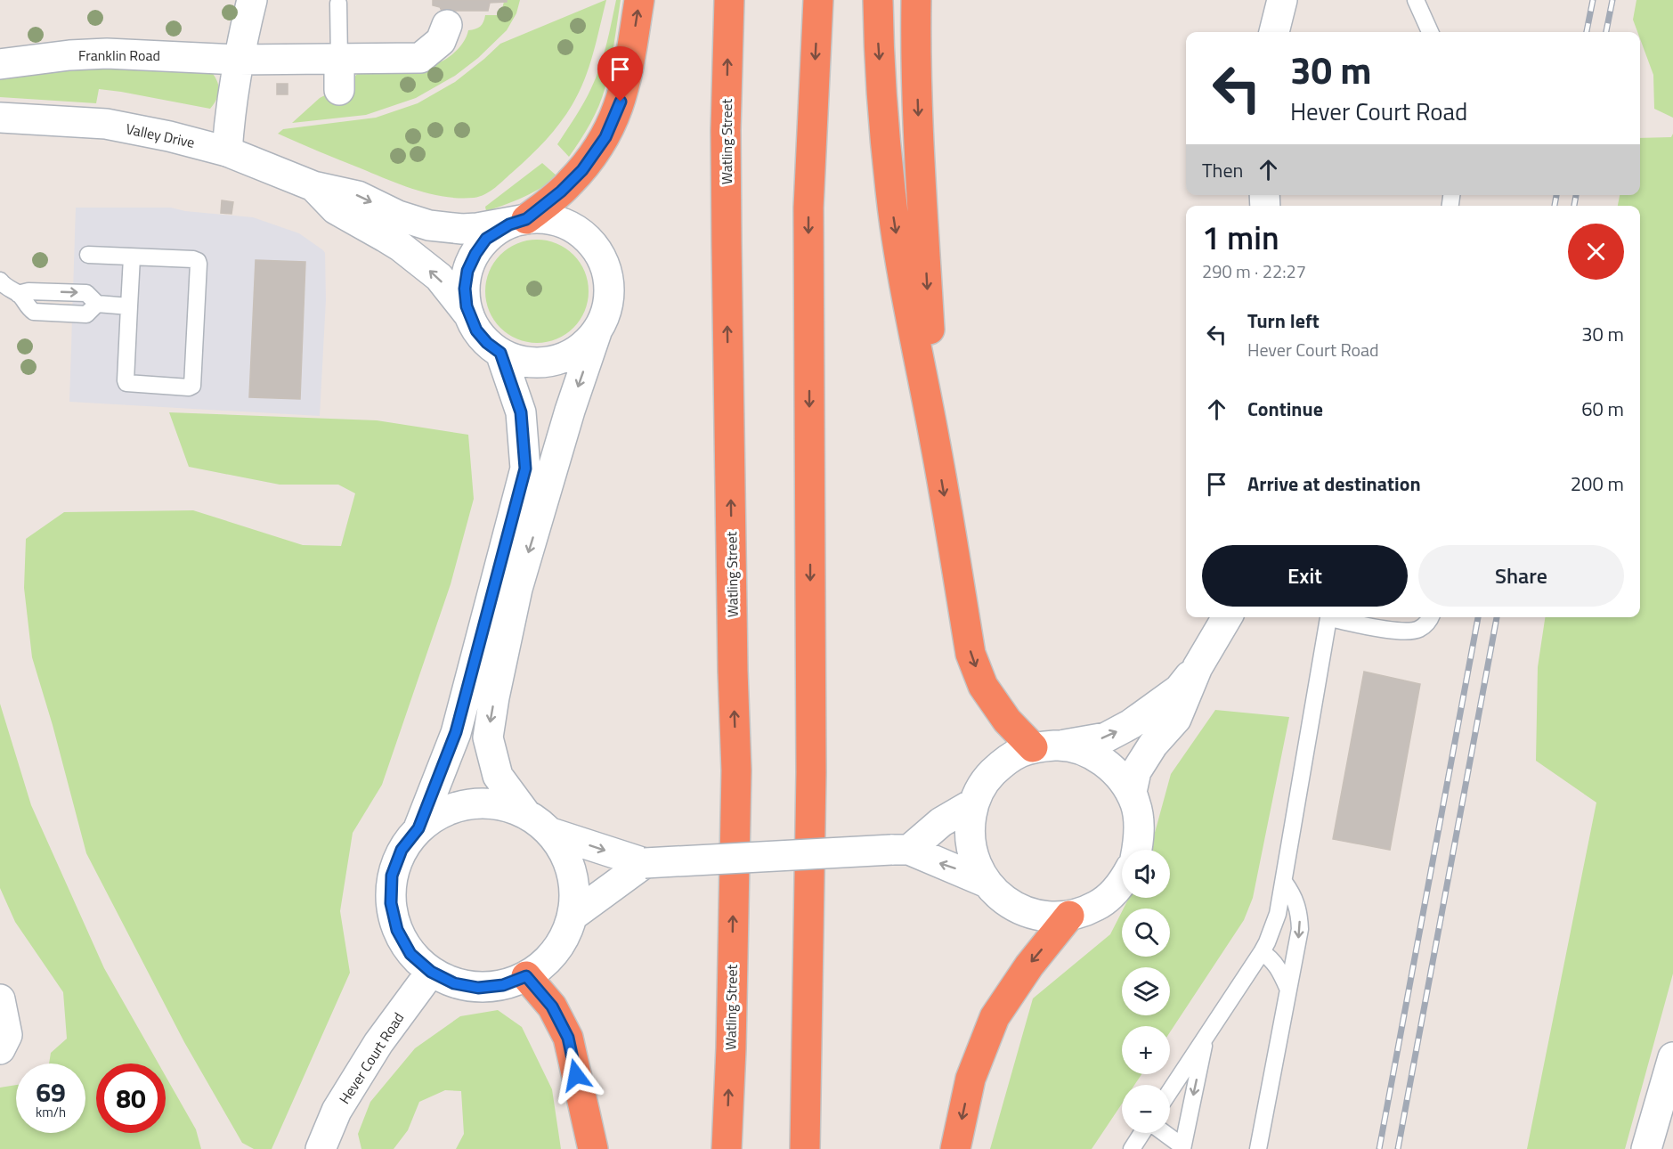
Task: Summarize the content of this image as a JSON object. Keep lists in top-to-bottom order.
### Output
{
  "streets": {
    "highway": ["Watling Street"],
    "street": ["Franklin Road", "Valley Drive", "Hever Court Road"]
  },
  "page": {
    "turn": ["30 m", "Hever Court Road"],
    "then": "Then",
    "heading": ["1 min", "290 m · 22:27"],
    "list": [
      {
        "name": "Turn left",
        "note": "Hever Court Road",
        "value": "30 m"
      },
      {
        "name": "Continue",
        "value": "60 m"
      },
      {
        "name": "Arrive at destination",
        "value": "200 m"
      }
    ],
    "buttons": ["Exit", "Share"],
    "map_buttons": ["+", "−"],
    "speed": "69 km/h",
    "limit": "80"
  }
}
